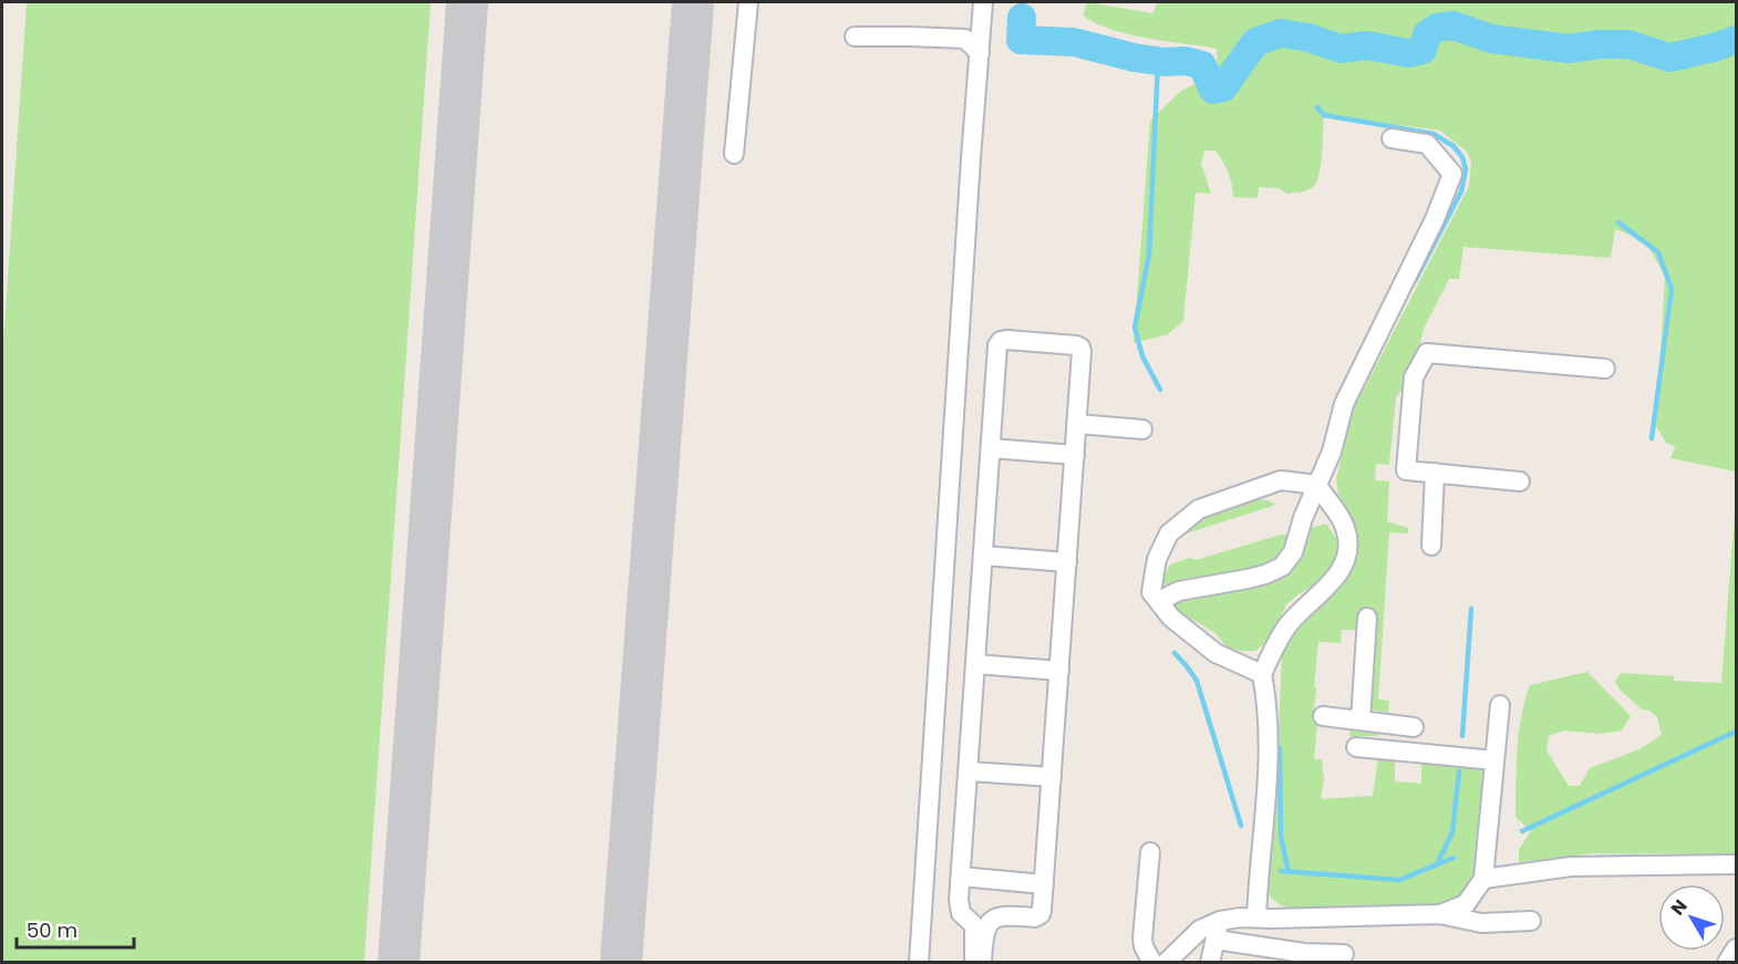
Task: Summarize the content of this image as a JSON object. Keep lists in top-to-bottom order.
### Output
{
  "scale_bar": "50 m",
  "north": "top left"
}
